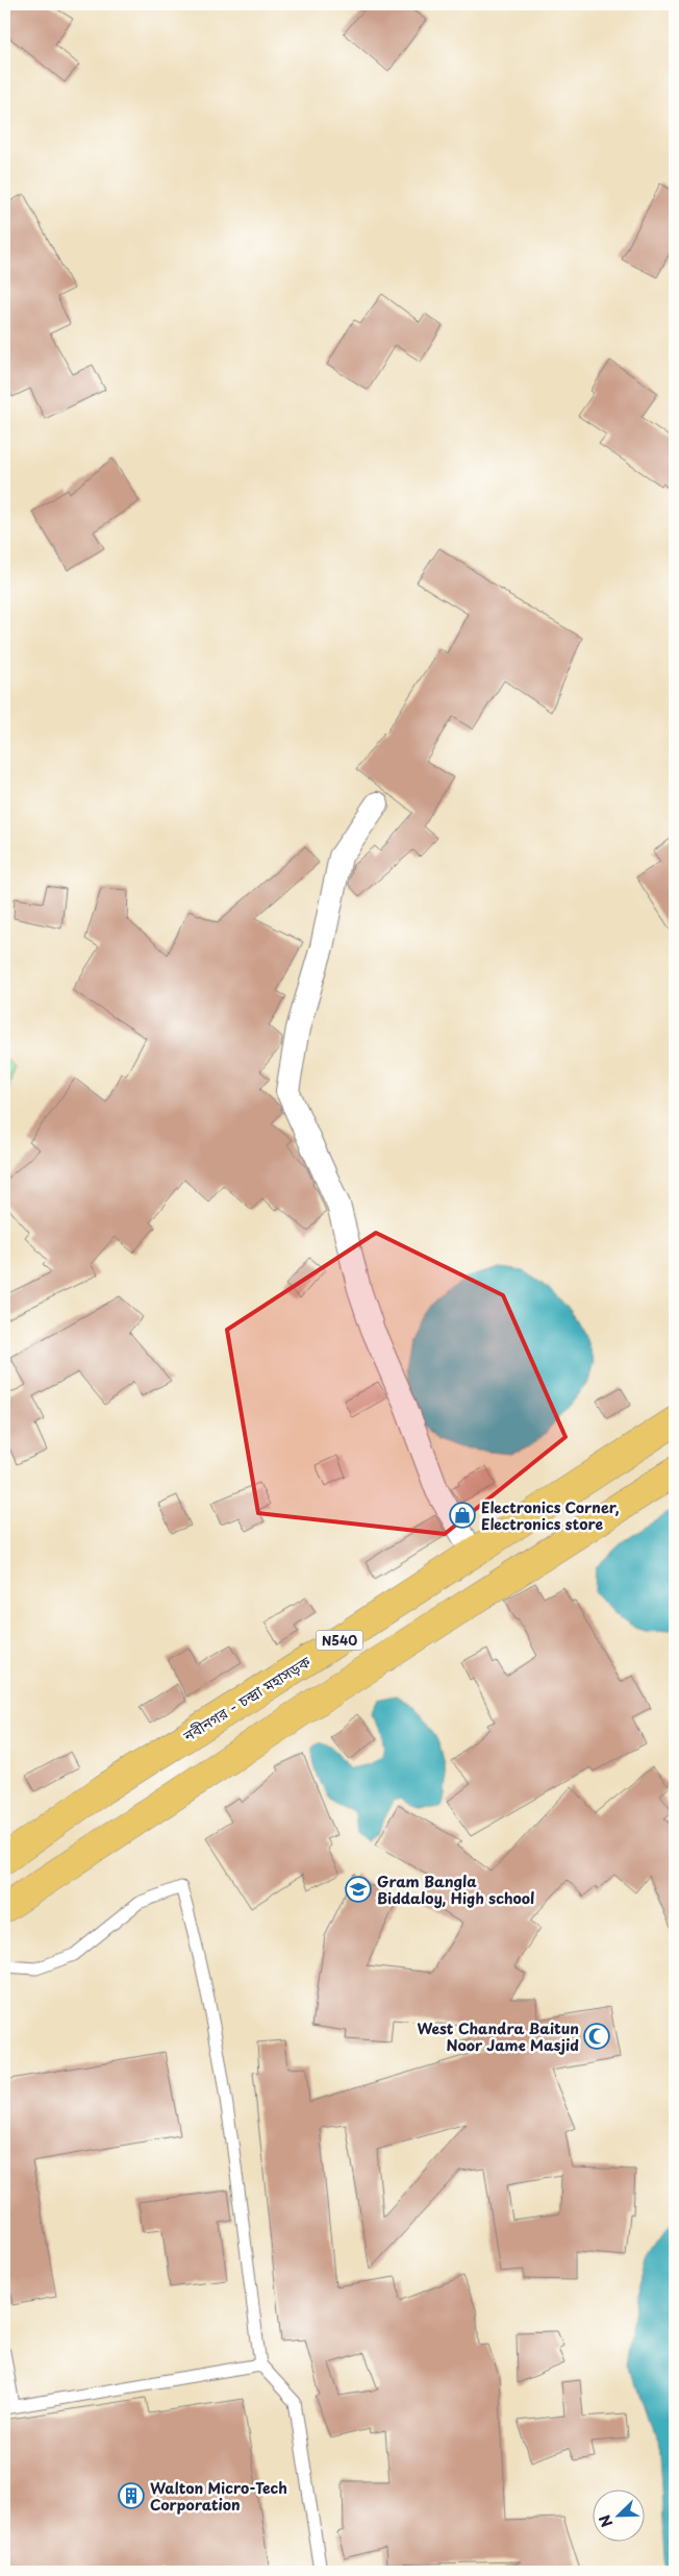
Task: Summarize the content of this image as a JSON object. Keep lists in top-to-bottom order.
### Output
{
  "streets": {
    "highway": ["N540", "নবীনগর - চন্দ্রা মহাসড়ক"]
  },
  "places": {
    "shop": ["Electronics Corner, Electronics store"],
    "school or university": ["Gram Bangla Biddaloy, High school"],
    "mosque": ["West Chandra Baitun Noor Jame Masjid"],
    "building": ["Walton Micro-Tech Corporation"]
  },
  "north": "bottom left"
}
